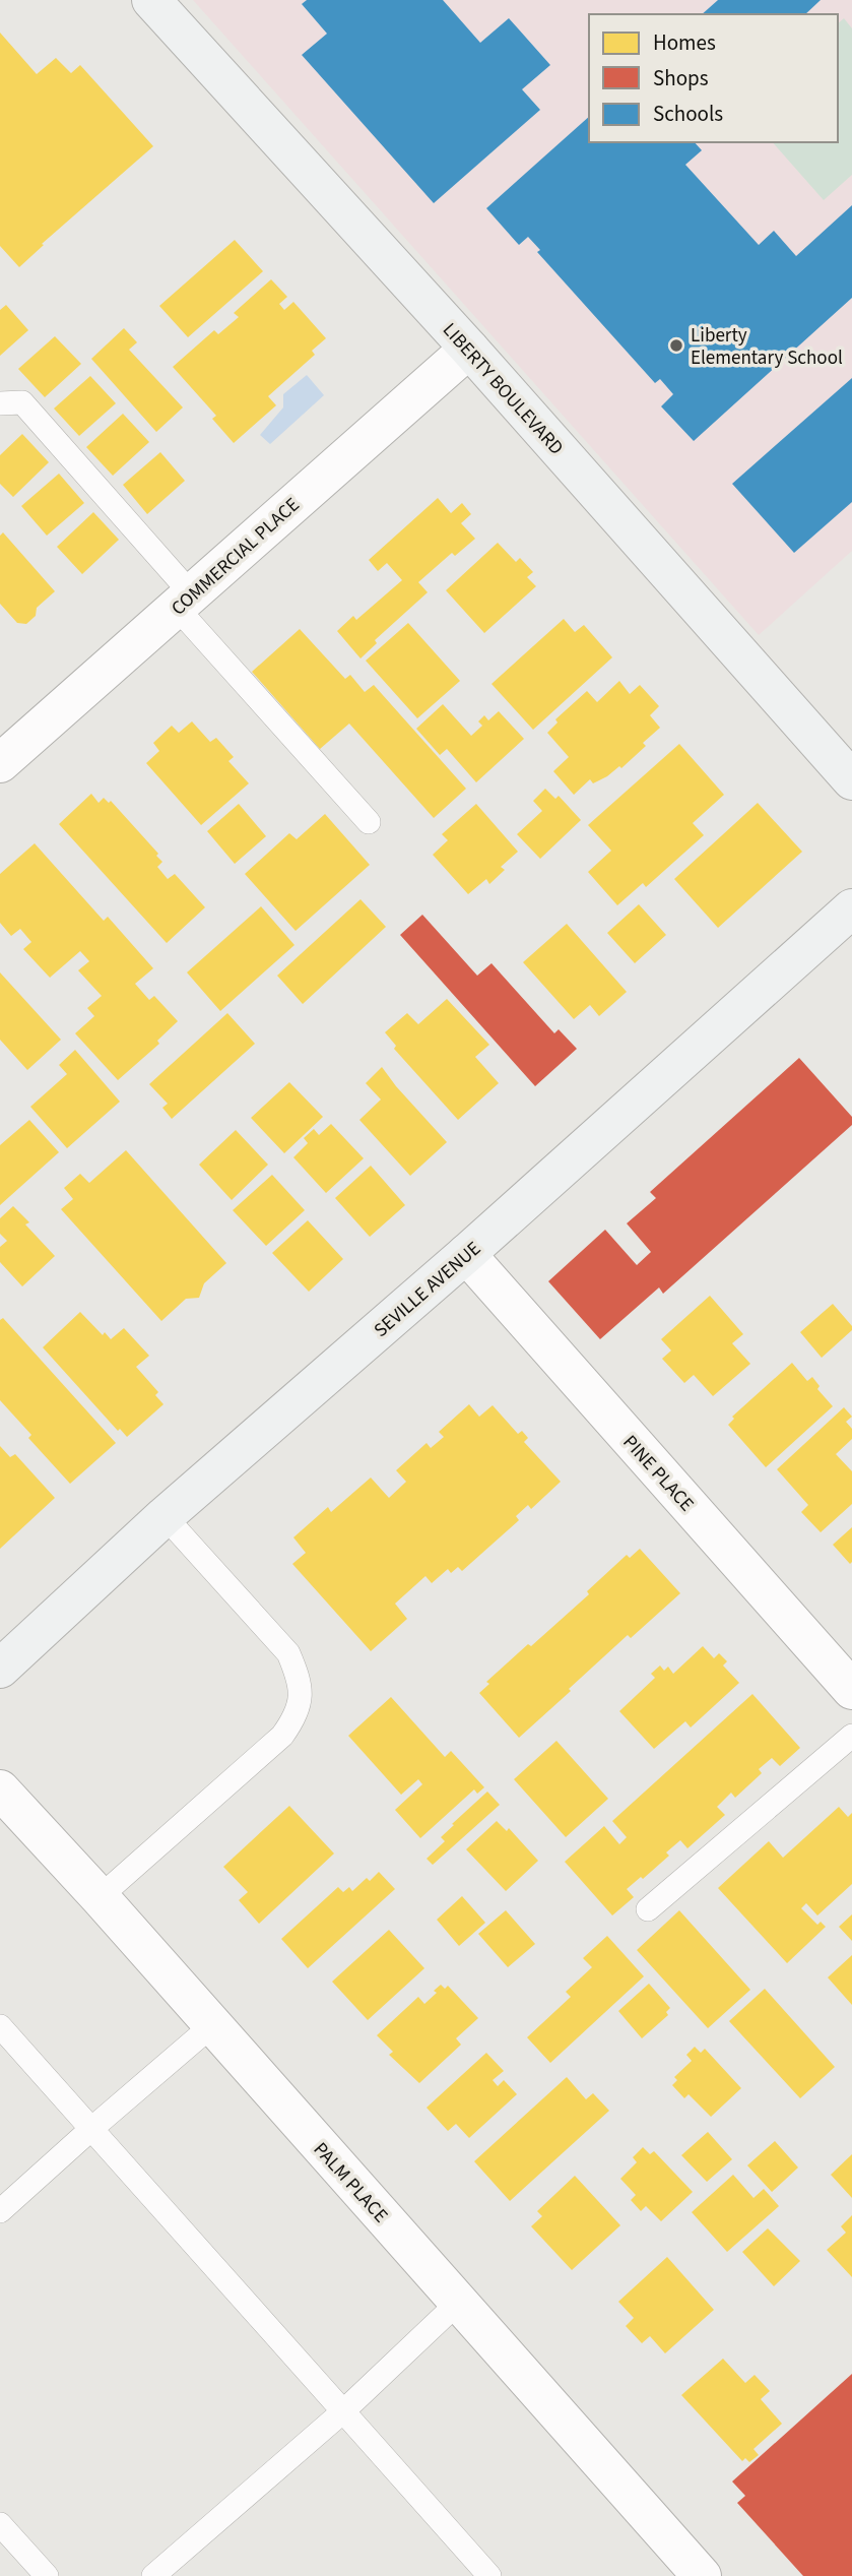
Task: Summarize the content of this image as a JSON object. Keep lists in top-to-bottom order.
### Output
{
  "streets": {
    "street": [
      "LIBERTY BOULEVARD",
      "COMMERCIAL PLACE",
      "SEVILLE AVENUE",
      "PINE PLACE",
      "PALM PLACE"
    ]
  },
  "crossings": [
    ["LIBERTY BOULEVARD", "COMMERCIAL PLACE"],
    ["SEVILLE AVENUE", "PINE PLACE"]
  ],
  "places": ["Liberty Elementary School"],
  "legend": ["Homes", "Shops", "Schools"]
}
